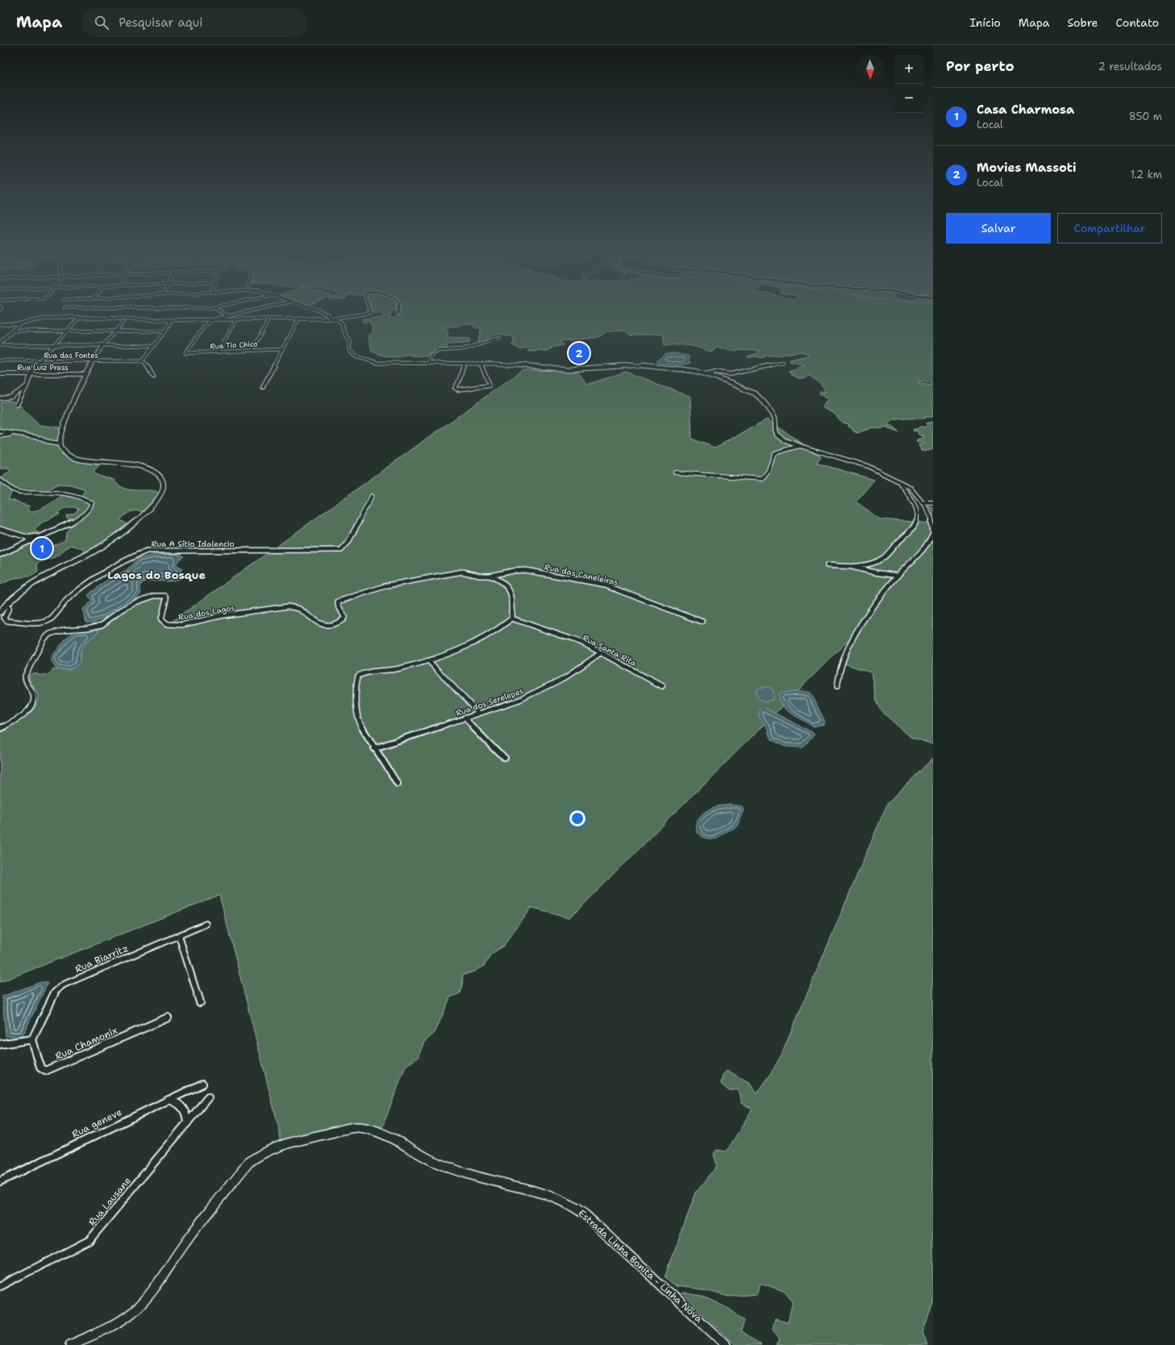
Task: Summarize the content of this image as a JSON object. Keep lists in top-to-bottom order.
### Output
{
  "streets": {
    "street": [
      "Rua Tio Chico",
      "Rua das Fontes",
      "Rua Luiz Prass",
      "Rua A Sítio Idalencio",
      "Rua das Caneleiras",
      "Rua dos Lagos",
      "Rua Santa Rita",
      "Rua dos Serelepes",
      "Rua Biarritz",
      "Rua Chamonix",
      "Rua geneve",
      "Rua Lausane",
      "Estrada Linha Bonita - Linha Nova"
    ]
  },
  "crossings": [
    ["Rua das Caneleiras", "Rua dos Lagos"],
    ["Rua Santa Rita", "Rua dos Serelepes"],
    ["Rua Biarritz", "Rua Chamonix"]
  ],
  "districts": ["Lagos do Bosque"],
  "north": "bottom",
  "page": {
    "header": "Mapa",
    "search": "Pesquisar aqui",
    "nav": [
      "Início",
      "Mapa",
      "Sobre",
      "Contato"
    ],
    "heading": ["Por perto", "2 resultados"],
    "map_buttons": ["+", "−"],
    "list": [
      {
        "mark": "1",
        "name": "Casa Charmosa",
        "note": "Local",
        "value": "850 m"
      },
      {
        "mark": "2",
        "name": "Movies Massoti",
        "note": "Local",
        "value": "1.2 km"
      }
    ],
    "buttons": ["Salvar", "Compartilhar"],
    "pins": ["2", "1"]
  }
}
